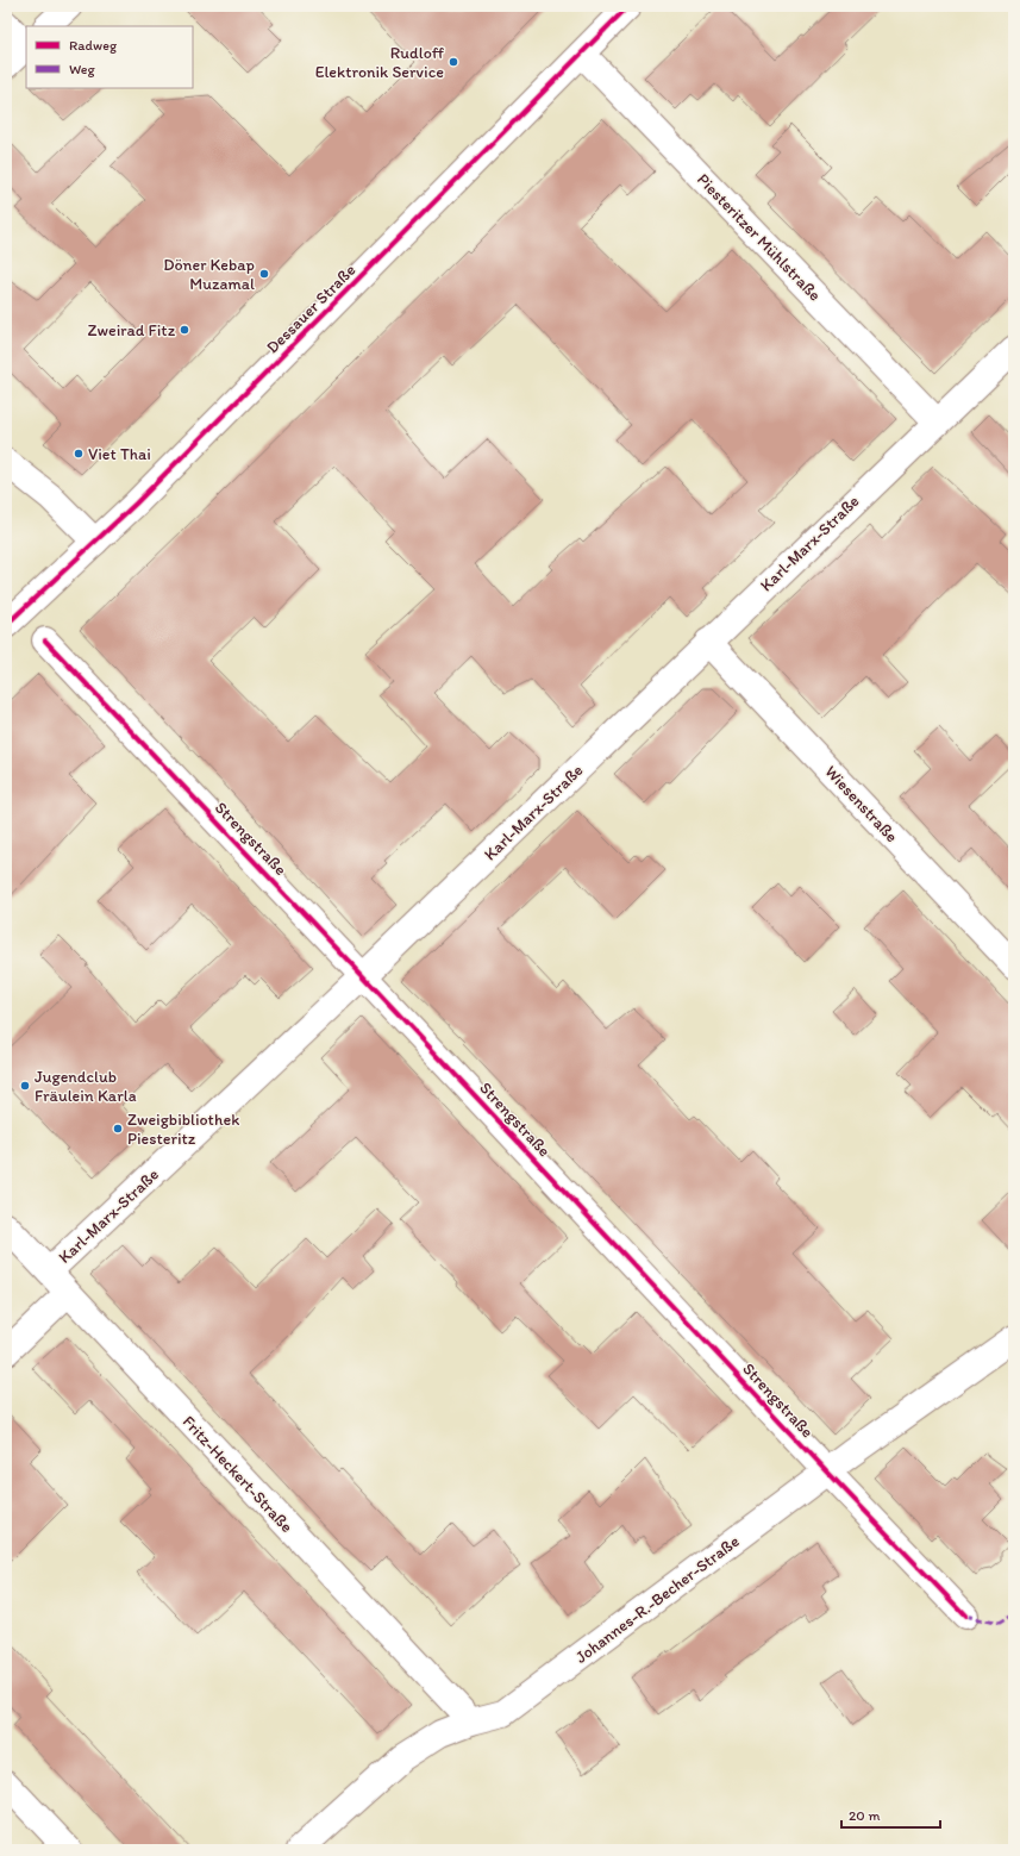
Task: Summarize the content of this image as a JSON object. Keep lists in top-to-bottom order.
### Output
{
  "streets": {
    "street": [
      "Piesteritzer Mühlstraße",
      "Dessauer Straße",
      "Karl-Marx-Straße",
      "Wiesenstraße",
      "Strengstraße",
      "Fritz-Heckert-Straße",
      "Johannes-R.-Becher-Straße"
    ]
  },
  "crossings": [
    ["Piesteritzer Mühlstraße", "Dessauer Straße"],
    ["Piesteritzer Mühlstraße", "Karl-Marx-Straße"],
    ["Karl-Marx-Straße", "Wiesenstraße"],
    ["Karl-Marx-Straße", "Strengstraße"],
    ["Karl-Marx-Straße", "Fritz-Heckert-Straße"],
    ["Strengstraße", "Johannes-R.-Becher-Straße"],
    ["Fritz-Heckert-Straße", "Johannes-R.-Becher-Straße"]
  ],
  "places": [
    "Rudloff Elektronik Service",
    "Döner Kebap Muzamal",
    "Zweirad Fitz",
    "Viet Thai",
    "Jugendclub Fräulein Karla",
    "Zweigbibliothek Piesteritz"
  ],
  "legend": ["Radweg", "Weg"],
  "scale_bar": "20 m"
}
